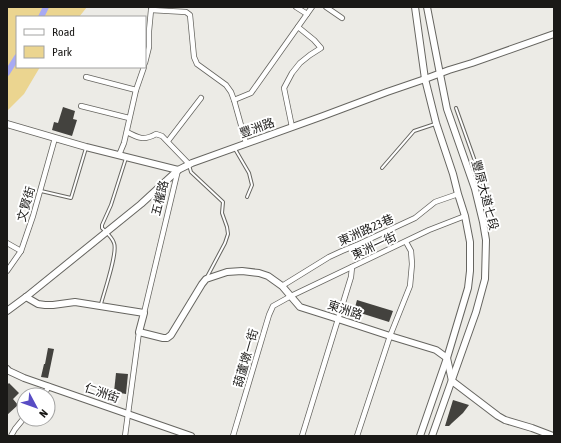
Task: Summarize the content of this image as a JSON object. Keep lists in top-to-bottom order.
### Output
{
  "streets": {
    "street": [
      "豐洲路",
      "豐原大道七段",
      "五權路",
      "文賢街",
      "東洲路23巷",
      "東洲一街",
      "東洲路",
      "葫蘆墩一街",
      "仁洲街"
    ]
  },
  "crossings": [
    ["豐洲路", "豐原大道七段"],
    ["豐洲路", "五權路"],
    ["豐原大道七段", "東洲路23巷"],
    ["豐原大道七段", "東洲一街"],
    ["豐原大道七段", "東洲路"],
    ["五權路", "文賢街"],
    ["東洲路23巷", "東洲路"],
    ["東洲一街", "東洲路"],
    ["東洲一街", "葫蘆墩一街"],
    ["東洲路", "葫蘆墩一街"]
  ],
  "legend": ["Road", "Park"],
  "north": "bottom right"
}
